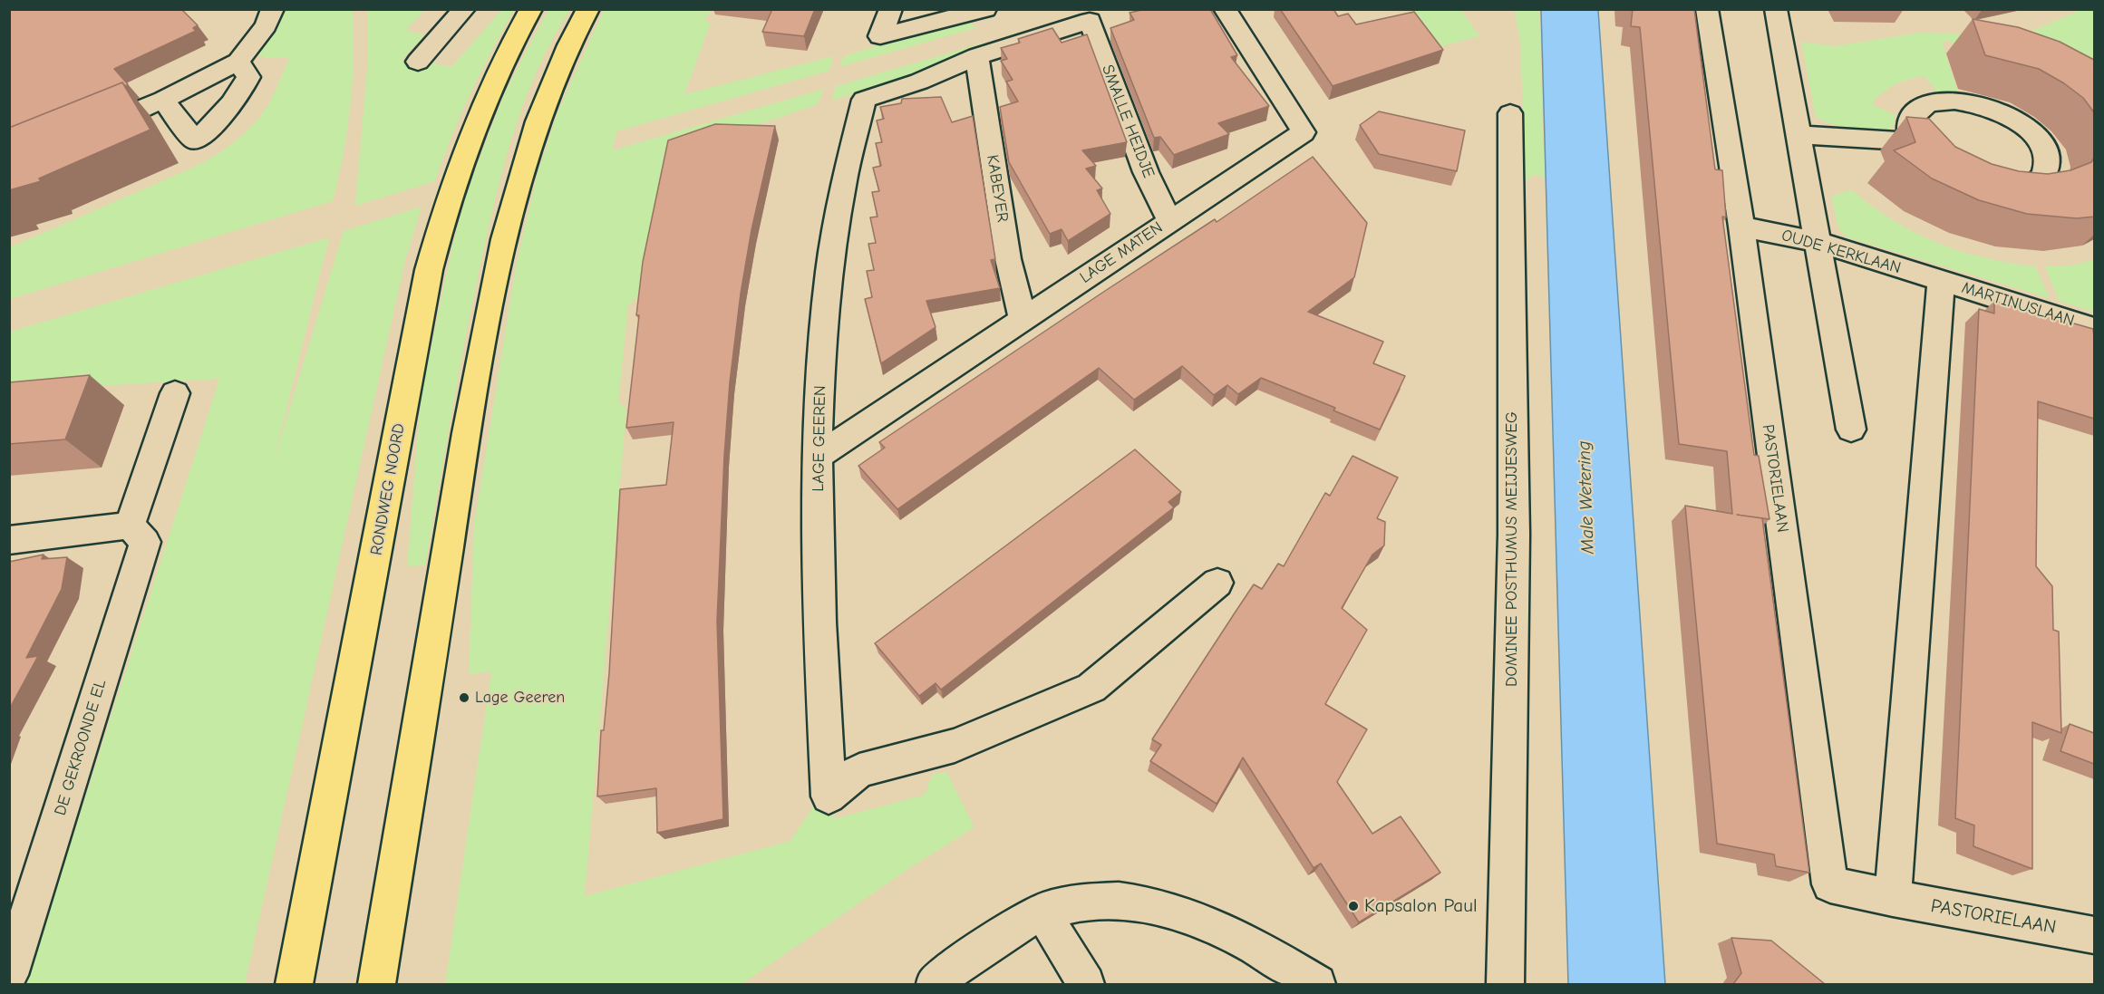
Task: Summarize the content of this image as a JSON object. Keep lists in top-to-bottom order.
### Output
{
  "streets": {
    "main road": ["RONDWEG NOORD"],
    "street": [
      "SMALLE HEIDJE",
      "KABEYER",
      "OUDE KERKLAAN",
      "LAGE MATEN",
      "MARTINUSLAAN",
      "LAGE GEEREN",
      "PASTORIELAAN",
      "DOMINEE POSTHUMUS MEIJJESWEG",
      "DE GEKROONDE EL"
    ]
  },
  "crossings": [
    ["SMALLE HEIDJE", "LAGE MATEN"],
    ["SMALLE HEIDJE", "LAGE GEEREN"],
    ["KABEYER", "LAGE MATEN"],
    ["KABEYER", "LAGE GEEREN"],
    ["OUDE KERKLAAN", "MARTINUSLAAN"],
    ["OUDE KERKLAAN", "PASTORIELAAN"],
    ["LAGE MATEN", "LAGE GEEREN"]
  ],
  "water": ["Male Wetering"],
  "places": ["Lage Geeren", "Kapsalon Paul"]
}
